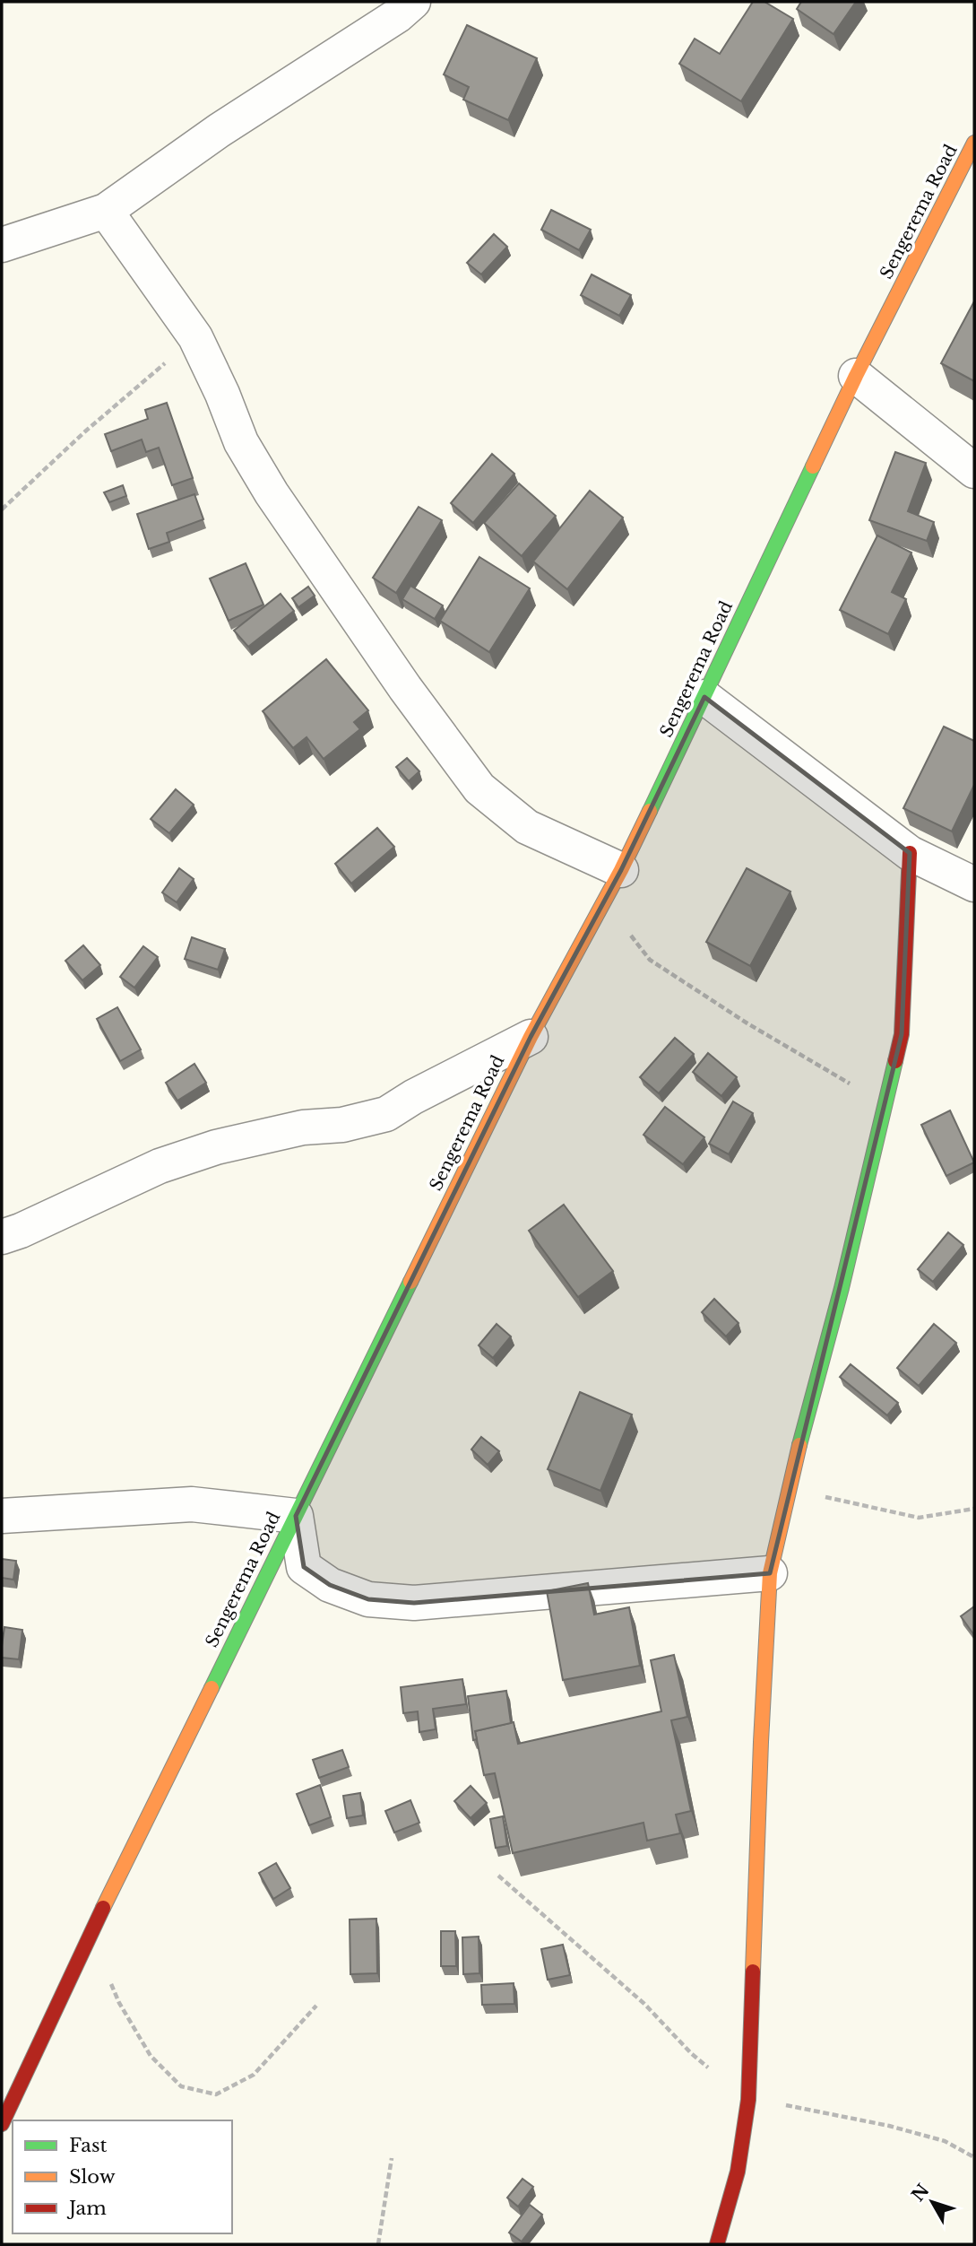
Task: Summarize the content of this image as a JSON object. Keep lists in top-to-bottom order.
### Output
{
  "streets": {
    "main road": ["Sengerema Road"]
  },
  "legend": ["Fast", "Slow", "Jam"],
  "north": "top left"
}
